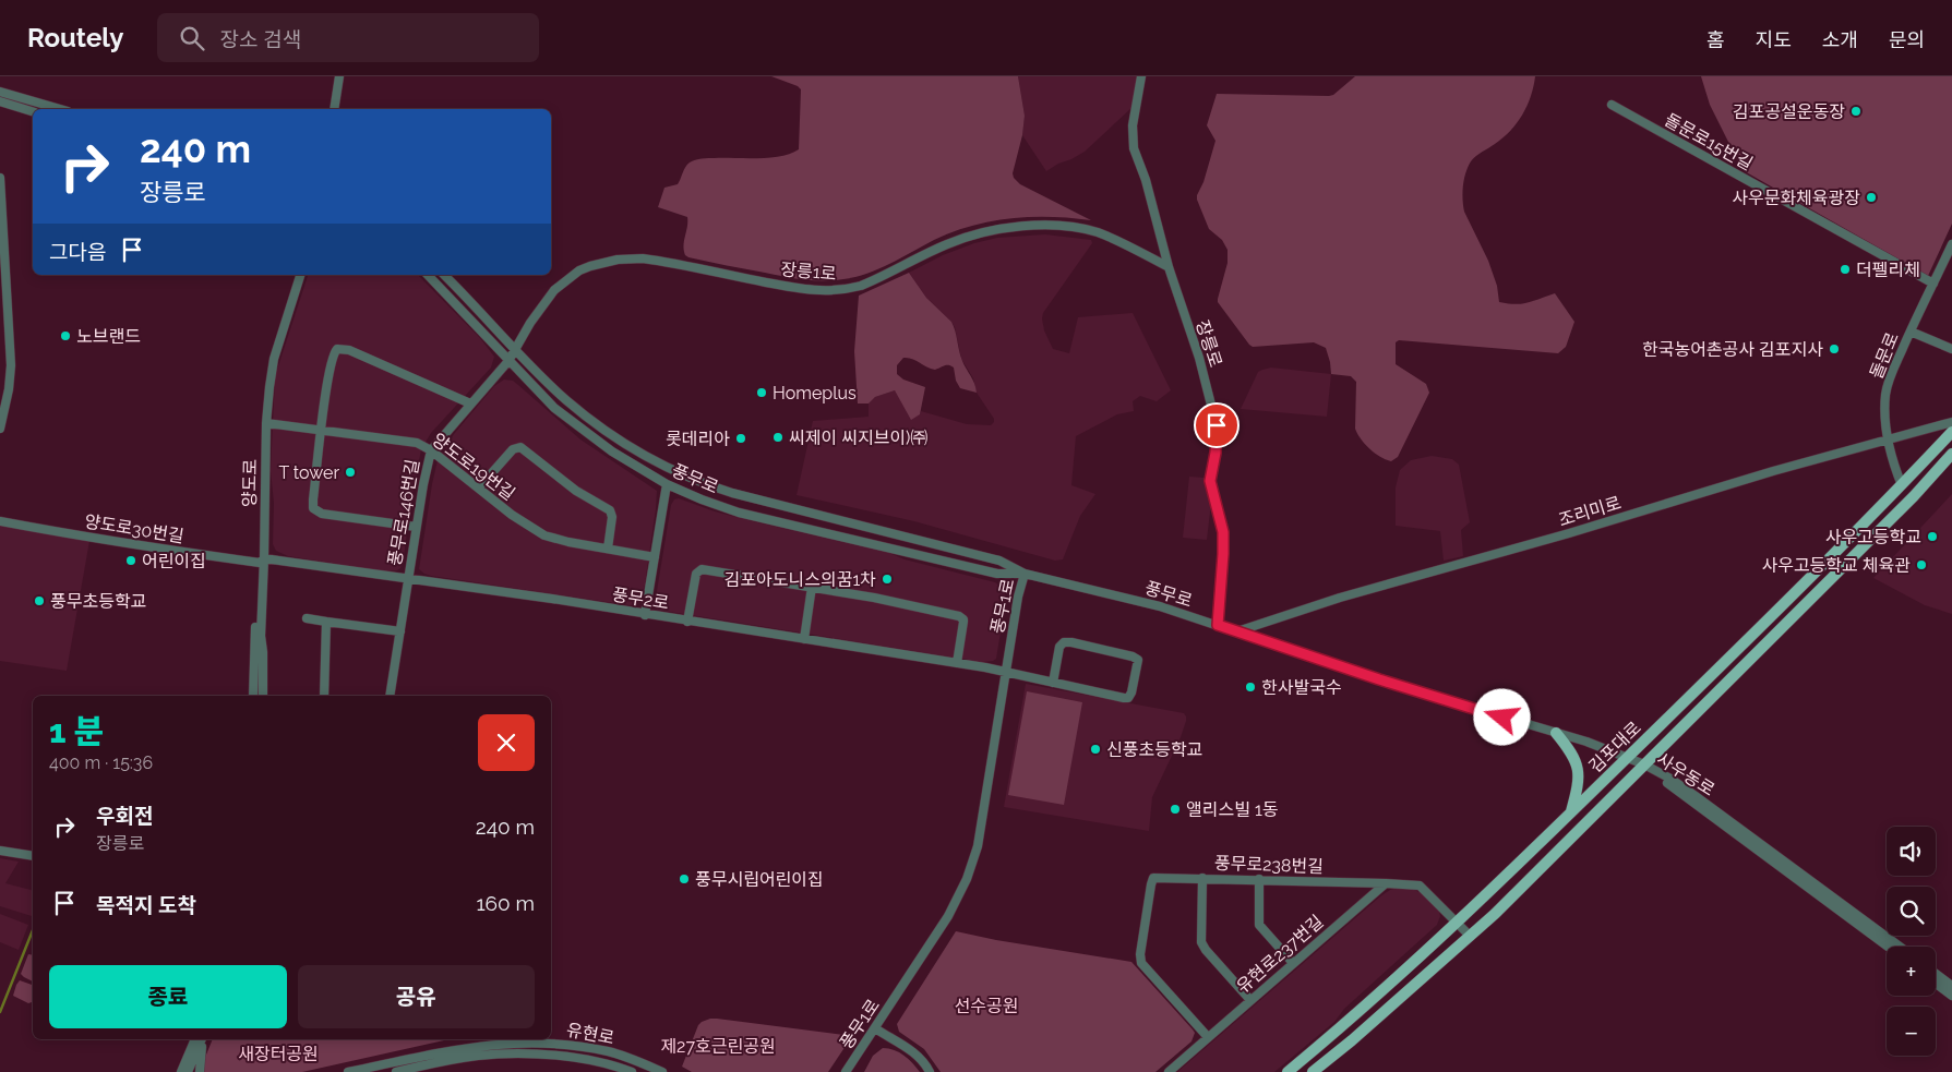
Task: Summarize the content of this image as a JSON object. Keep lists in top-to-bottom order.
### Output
{
  "streets": {
    "main road": ["김포대로"],
    "street": [
      "돌문로15번길",
      "장릉1로",
      "장릉로",
      "돌문로",
      "양도로19번길",
      "풍무로",
      "양도로",
      "조리미로",
      "풍무로146번길",
      "양도로30번길",
      "풍무2로",
      "풍무1로",
      "사우동로",
      "풍무로238번길",
      "유현로237번길",
      "유현로"
    ]
  },
  "crossings": [
    ["돌문로15번길", "돌문로"],
    ["장릉1로", "장릉로"],
    ["장릉1로", "풍무로"],
    ["장릉1로", "풍무로146번길"],
    ["장릉로", "풍무로"],
    ["돌문로", "조리미로"],
    ["돌문로", "김포대로"],
    ["양도로19번길", "양도로"],
    ["양도로19번길", "풍무로146번길"],
    ["풍무로", "조리미로"],
    ["풍무로", "풍무로146번길"],
    ["풍무로", "풍무1로"],
    ["풍무로", "김포대로"],
    ["풍무로", "사우동로"],
    ["양도로", "양도로30번길"],
    ["양도로", "풍무2로"],
    ["풍무로146번길", "풍무2로"],
    ["양도로30번길", "풍무2로"],
    ["풍무2로", "풍무1로"],
    ["김포대로", "사우동로"],
    ["풍무로238번길", "유현로237번길"]
  ],
  "parks": ["선수공원", "제27호근린공원", "새장터공원"],
  "places": [
    "김포공설운동장",
    "사우문화체육광장",
    "더펠리체",
    "노브랜드",
    "한국농어촌공사 김포지사",
    "Homeplus",
    "씨제이 씨지브이)㈜",
    "롯데리아",
    "T tower",
    "사우고등학교",
    "어린이집",
    "사우고등학교 체육관",
    "김포아도니스의꿈1차",
    "풍무초등학교",
    "한사발국수",
    "신풍초등학교",
    "앨리스빌 1동",
    "풍무시립어린이집"
  ],
  "page": {
    "header": "Routely",
    "search": "장소 검색",
    "nav": [
      "홈",
      "지도",
      "소개",
      "문의"
    ],
    "turn": ["240 m", "장릉로"],
    "then": "그다음",
    "heading": ["1 분", "400 m · 15:36"],
    "list": [
      {
        "name": "우회전",
        "note": "장릉로",
        "value": "240 m"
      },
      {
        "name": "목적지 도착",
        "value": "160 m"
      }
    ],
    "map_buttons": ["+", "−"],
    "buttons": ["종료", "공유"]
  }
}
